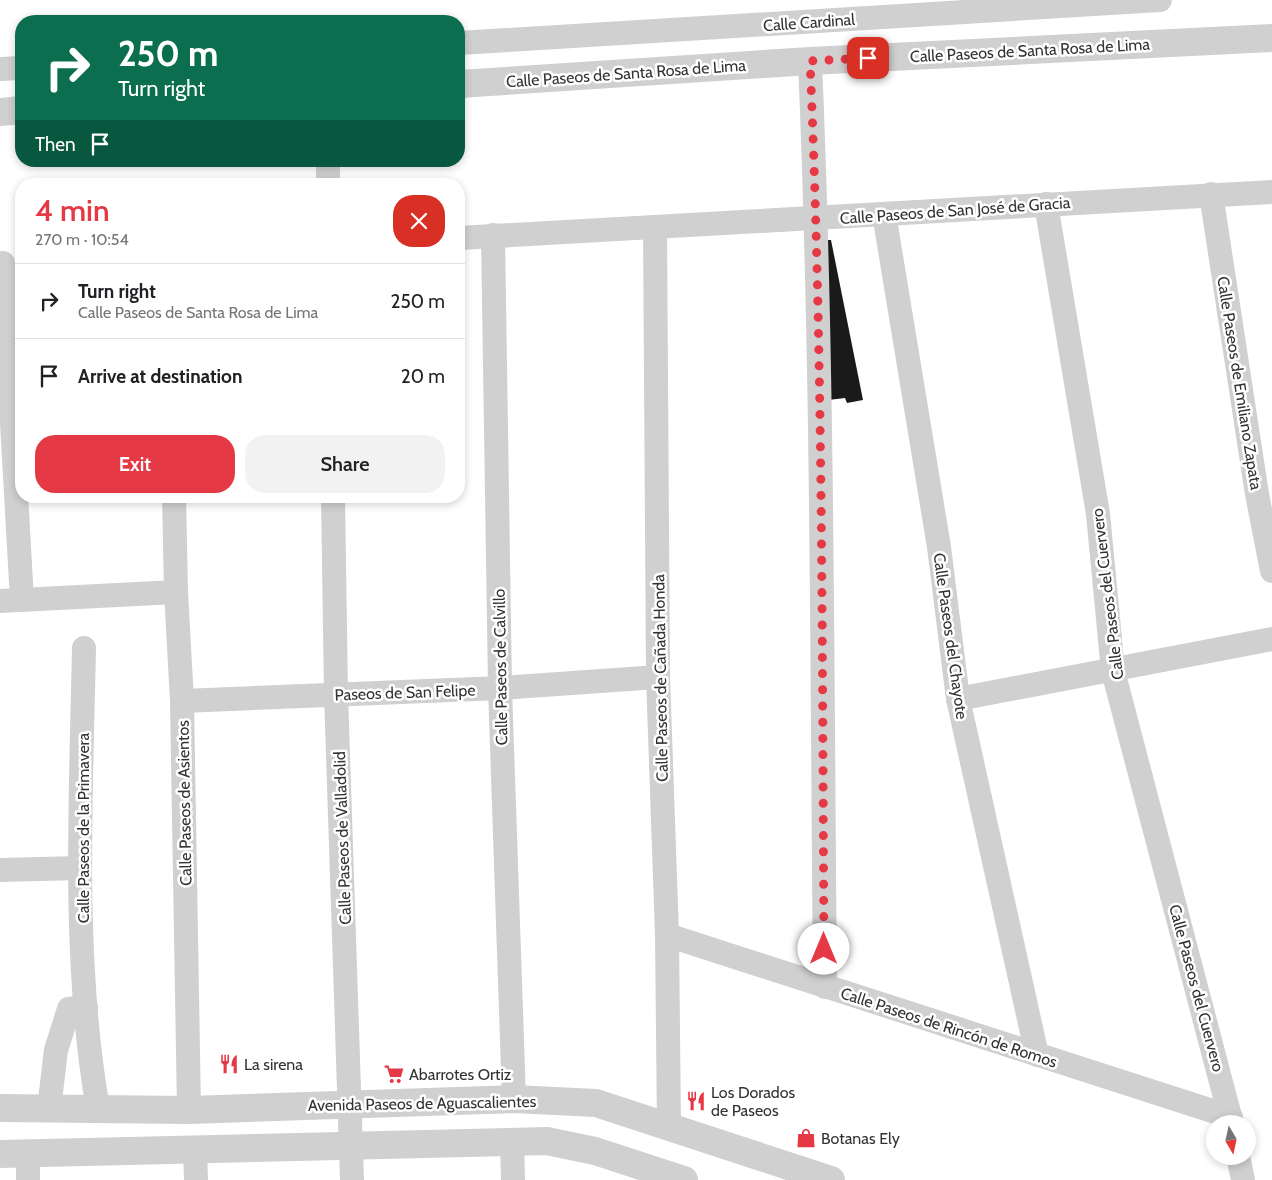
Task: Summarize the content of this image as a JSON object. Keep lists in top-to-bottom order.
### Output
{
  "streets": {
    "street": [
      "Calle Cardinal",
      "Calle Paseos de Santa Rosa de Lima",
      "Calle Paseos de San José de Gracia",
      "Calle Paseos de Emiliano Zapata",
      "Calle Paseos del Cuervero",
      "Calle Paseos del Chayote",
      "Calle Paseos de Calvillo",
      "Calle Paseos de Cañada Honda",
      "Paseos de San Felipe",
      "Calle Paseos de Asientos",
      "Calle Paseos de la Primavera",
      "Calle Paseos de Valladolid",
      "Calle Paseos de Rincón de Romos",
      "Avenida Paseos de Aguascalientes"
    ]
  },
  "crossings": [
    ["Calle Paseos de San José de Gracia", "Calle Paseos de Emiliano Zapata"],
    ["Calle Paseos de San José de Gracia", "Calle Paseos del Cuervero"],
    ["Calle Paseos de San José de Gracia", "Calle Paseos del Chayote"],
    ["Calle Paseos de San José de Gracia", "Calle Paseos de Calvillo"],
    ["Calle Paseos de San José de Gracia", "Calle Paseos de Cañada Honda"],
    ["Calle Paseos del Chayote", "Calle Paseos de Rincón de Romos"],
    ["Calle Paseos de Calvillo", "Paseos de San Felipe"],
    ["Calle Paseos de Calvillo", "Avenida Paseos de Aguascalientes"],
    ["Calle Paseos de Cañada Honda", "Paseos de San Felipe"],
    ["Calle Paseos de Cañada Honda", "Calle Paseos de Rincón de Romos"],
    ["Calle Paseos de Cañada Honda", "Avenida Paseos de Aguascalientes"],
    ["Paseos de San Felipe", "Calle Paseos de Asientos"],
    ["Paseos de San Felipe", "Calle Paseos de Valladolid"],
    ["Calle Paseos de Asientos", "Avenida Paseos de Aguascalientes"],
    ["Calle Paseos de la Primavera", "Avenida Paseos de Aguascalientes"],
    ["Calle Paseos de Valladolid", "Avenida Paseos de Aguascalientes"]
  ],
  "places": {
    "restaurant": ["La sirena", "Los Dorados de Paseos"],
    "supermarket": ["Abarrotes Ortiz"],
    "shop": ["Botanas Ely"]
  },
  "north": "bottom",
  "page": {
    "turn": ["250 m", "Turn right"],
    "then": "Then",
    "heading": ["4 min", "270 m · 10:54"],
    "list": [
      {
        "name": "Turn right",
        "note": "Calle Paseos de Santa Rosa de Lima",
        "value": "250 m"
      },
      {
        "name": "Arrive at destination",
        "value": "20 m"
      }
    ],
    "buttons": ["Exit", "Share"]
  }
}
